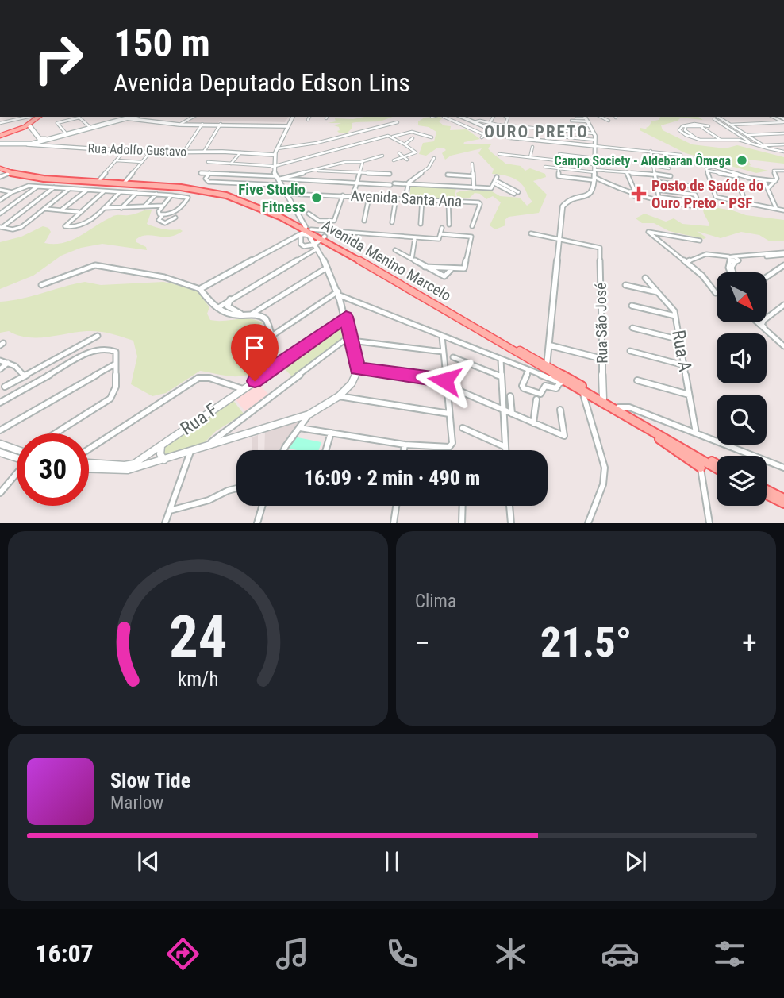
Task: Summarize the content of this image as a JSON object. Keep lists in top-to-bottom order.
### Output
{
  "streets": {
    "main road": ["Avenida Menino Marcelo"],
    "street": [
      "Rua Adolfo Gustavo",
      "Avenida Santa Ana",
      "Rua São José",
      "Rua A",
      "Rua F"
    ]
  },
  "crossings": [
    ["Avenida Menino Marcelo", "Rua São José"]
  ],
  "districts": ["OURO PRETO"],
  "places": {
    "other": ["Campo Society - Aldebaran Ômega", "Five Studio Fitness"],
    "health": ["Posto de Saúde do Ouro Preto - PSF"]
  },
  "north": "bottom right",
  "page": {
    "turn": ["150 m", "Avenida Deputado Edson Lins"],
    "limit": "30",
    "trip": "16:09 · 2 min · 490 m",
    "tile": "Clima",
    "heat": ["−", "21.5°", "+"],
    "song": ["Slow Tide", "Marlow"],
    "tabs": "16:07",
    "gauge": ["24", "km/h"]
  }
}
